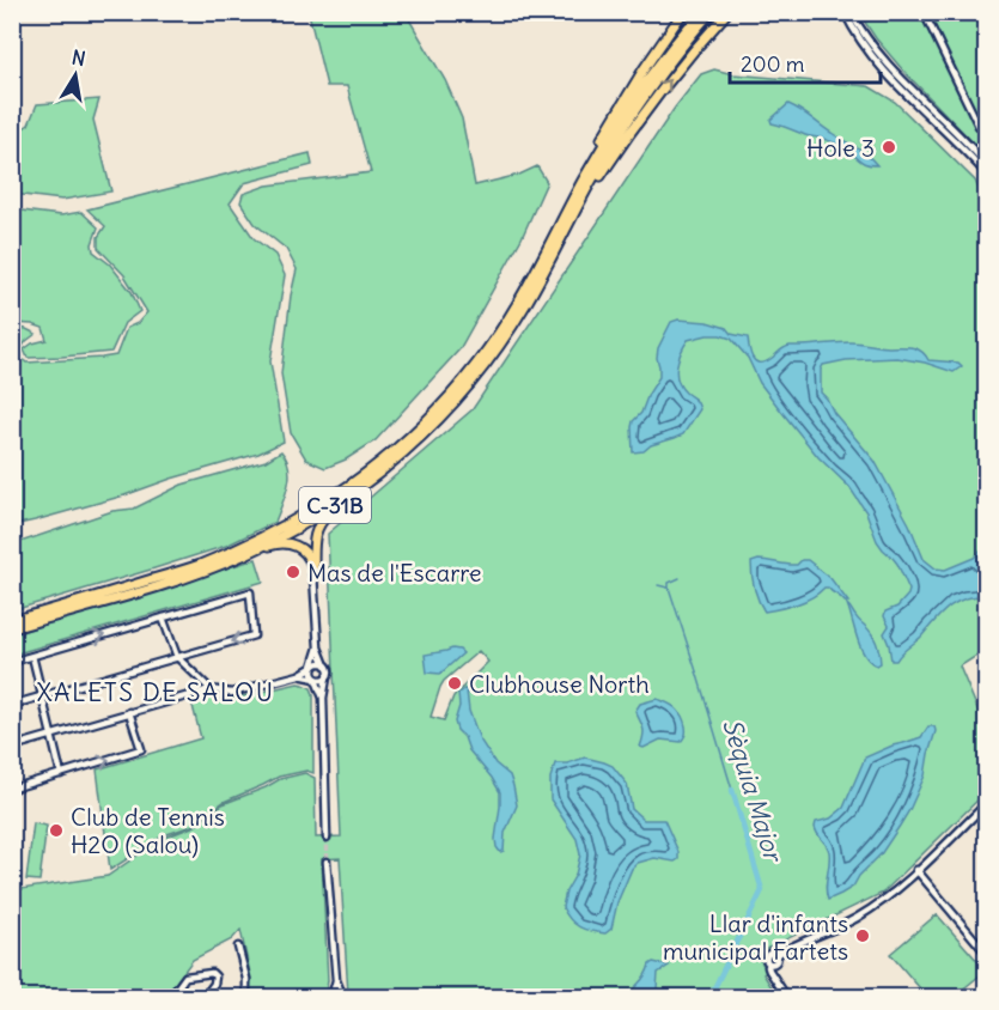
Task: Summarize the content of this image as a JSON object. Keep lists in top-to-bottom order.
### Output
{
  "streets": {
    "highway": ["C-31B"]
  },
  "districts": ["XALETS DE SALOU"],
  "water": ["Sèquia Major"],
  "places": [
    "Hole 3",
    "Mas de l'Escarre",
    "Clubhouse North",
    "Club de Tennis H2O (Salou)",
    "Llar d'infants municipal Fartets"
  ],
  "scale_bar": "200 m",
  "north": "top"
}
